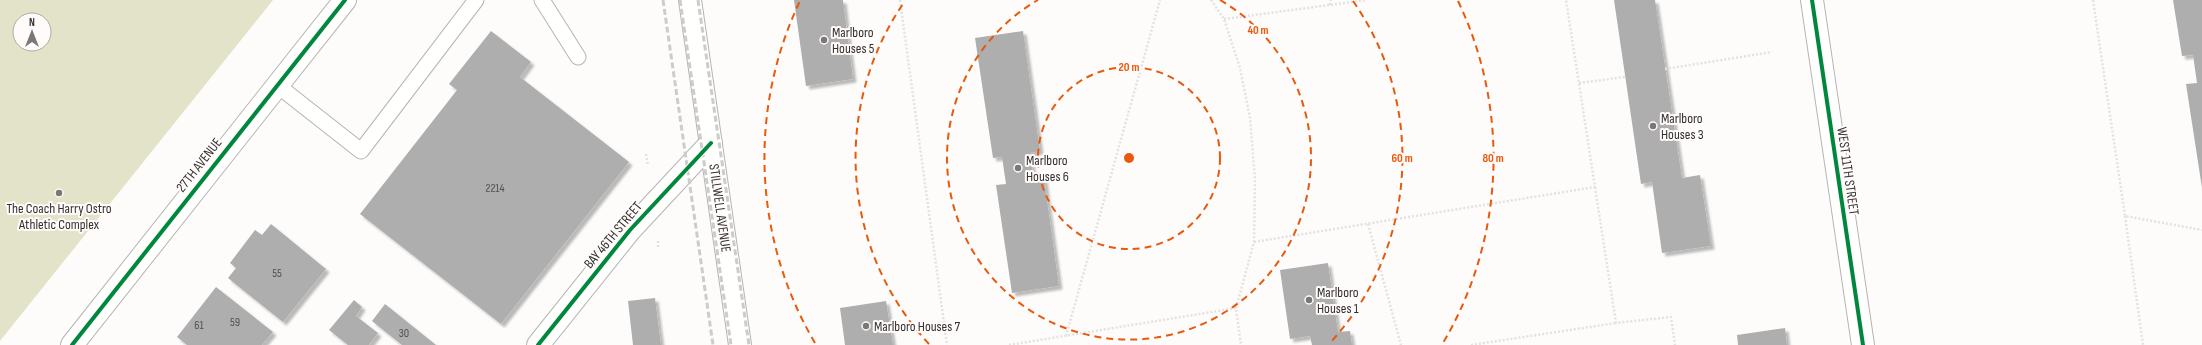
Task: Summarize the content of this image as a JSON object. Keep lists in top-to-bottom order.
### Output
{
  "streets": {
    "street": [
      "27TH AVENUE",
      "WEST 11TH STREET",
      "STILLWELL AVENUE",
      "BAY 46TH STREET"
    ]
  },
  "crossings": [
    ["STILLWELL AVENUE", "BAY 46TH STREET"]
  ],
  "places": [
    "Marlboro Houses 5",
    "Marlboro Houses 3",
    "Marlboro Houses 6",
    "The Coach Harry Ostro Athletic Complex",
    "Marlboro Houses 1",
    "Marlboro Houses 7"
  ],
  "house_numbers": [
    "2214",
    "55",
    "59",
    "61",
    "30"
  ],
  "north": "top",
  "rings": [
    "40 m",
    "20 m",
    "60 m",
    "80 m"
  ]
}
